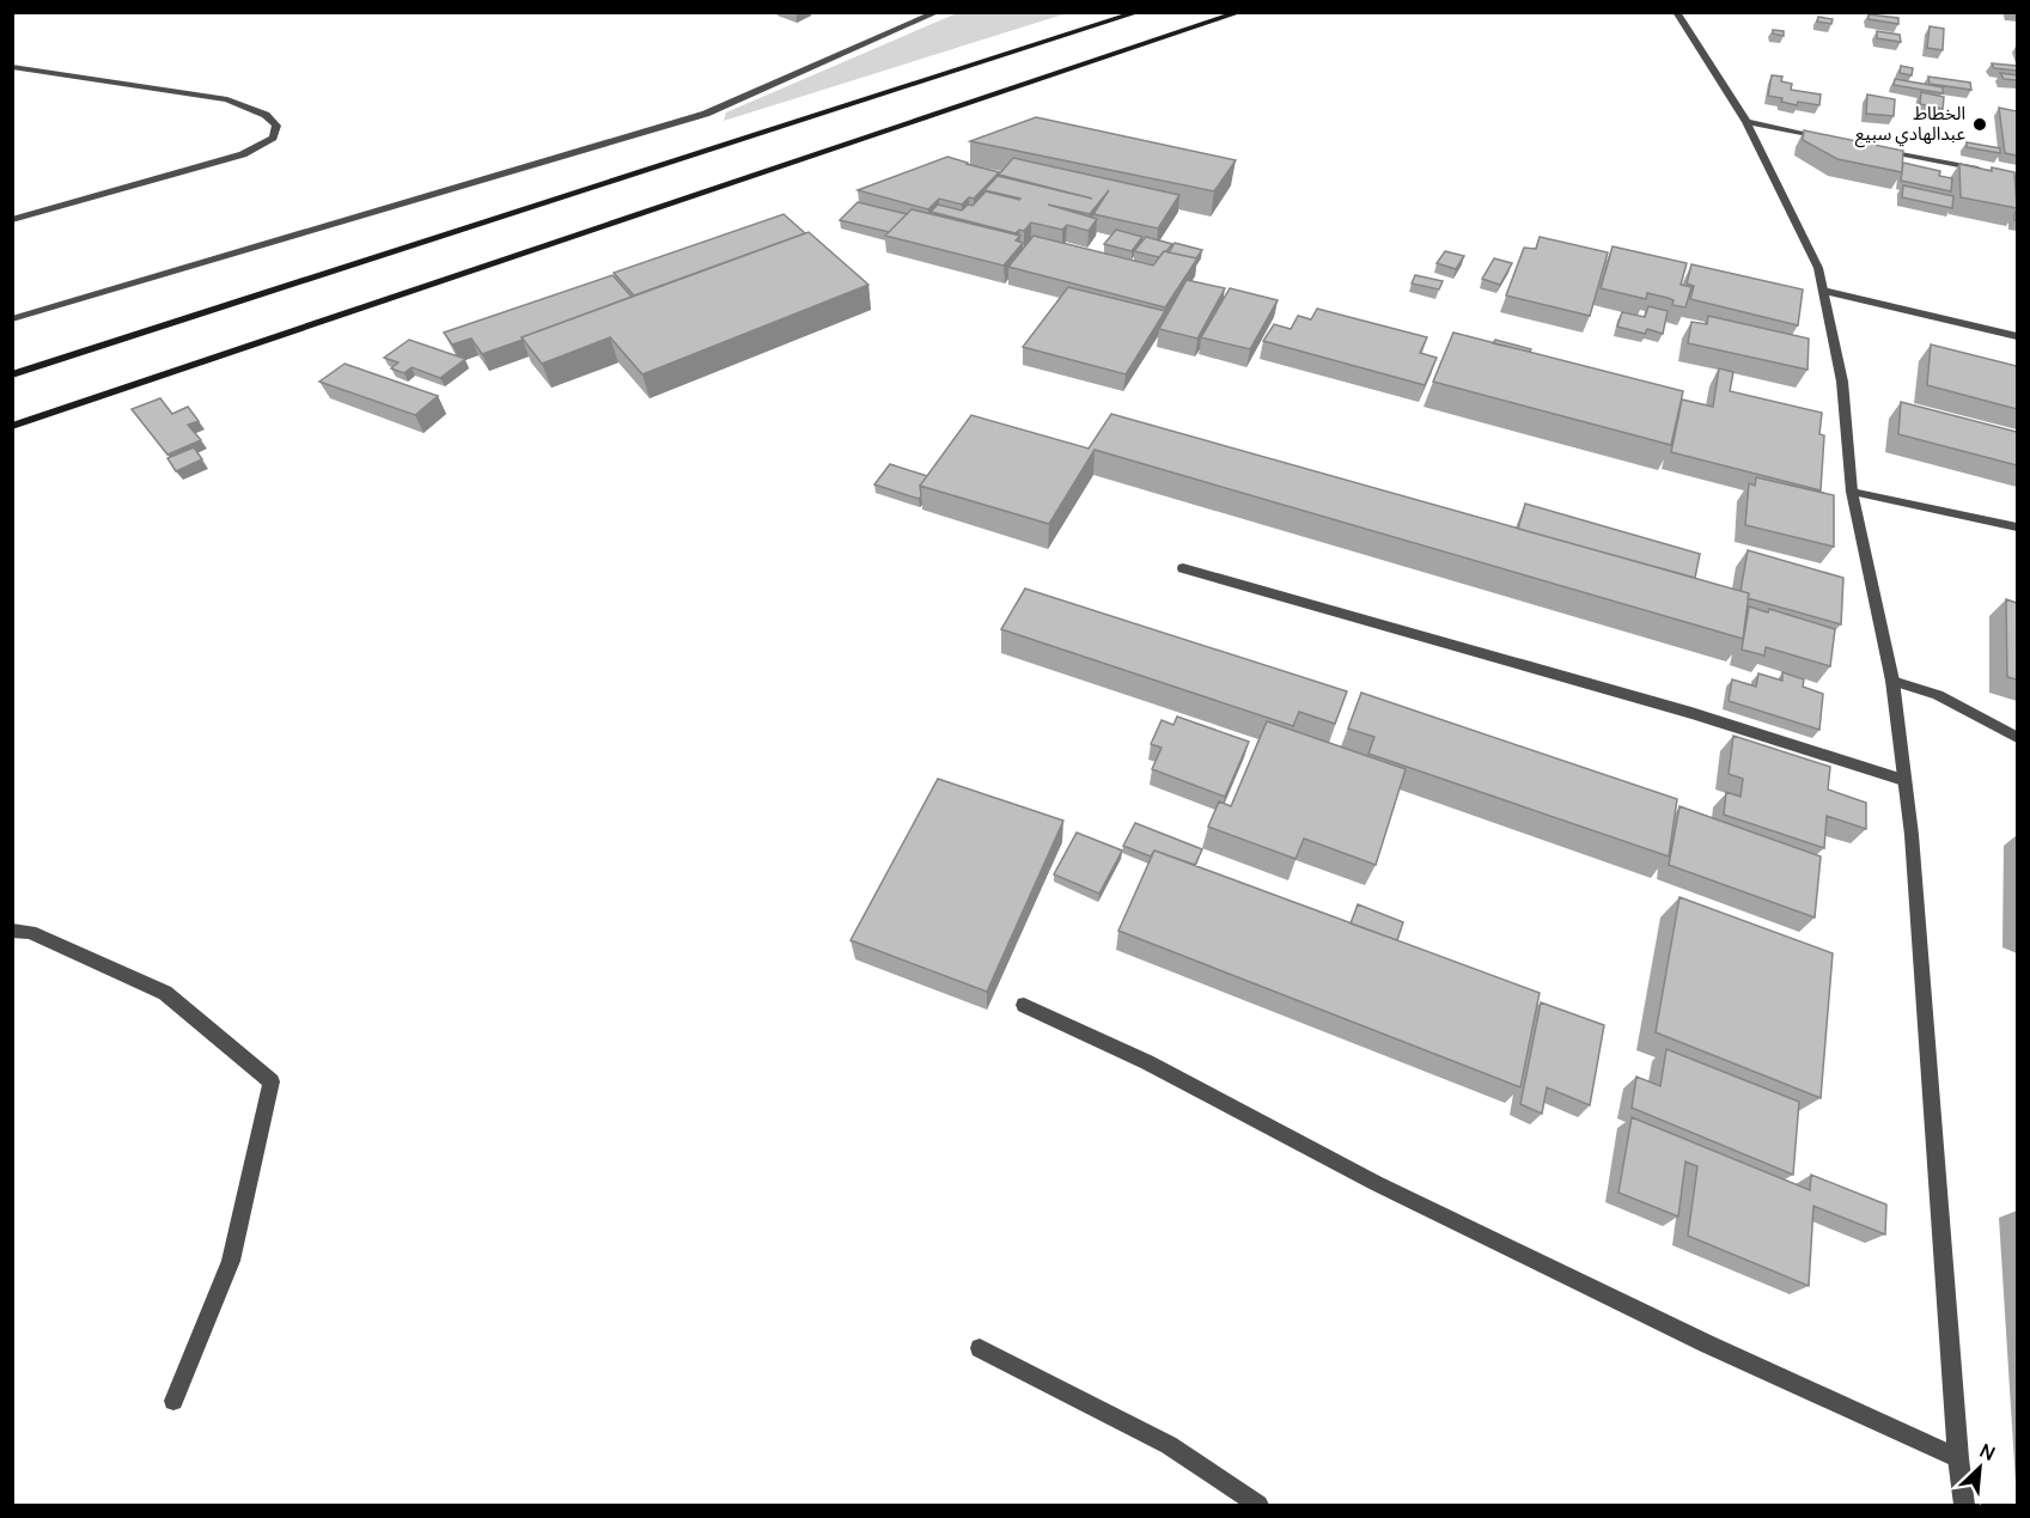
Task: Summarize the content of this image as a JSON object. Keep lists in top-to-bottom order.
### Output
{
  "places": ["الخطاط عبدالهادي سبيع"],
  "north": "top right"
}
